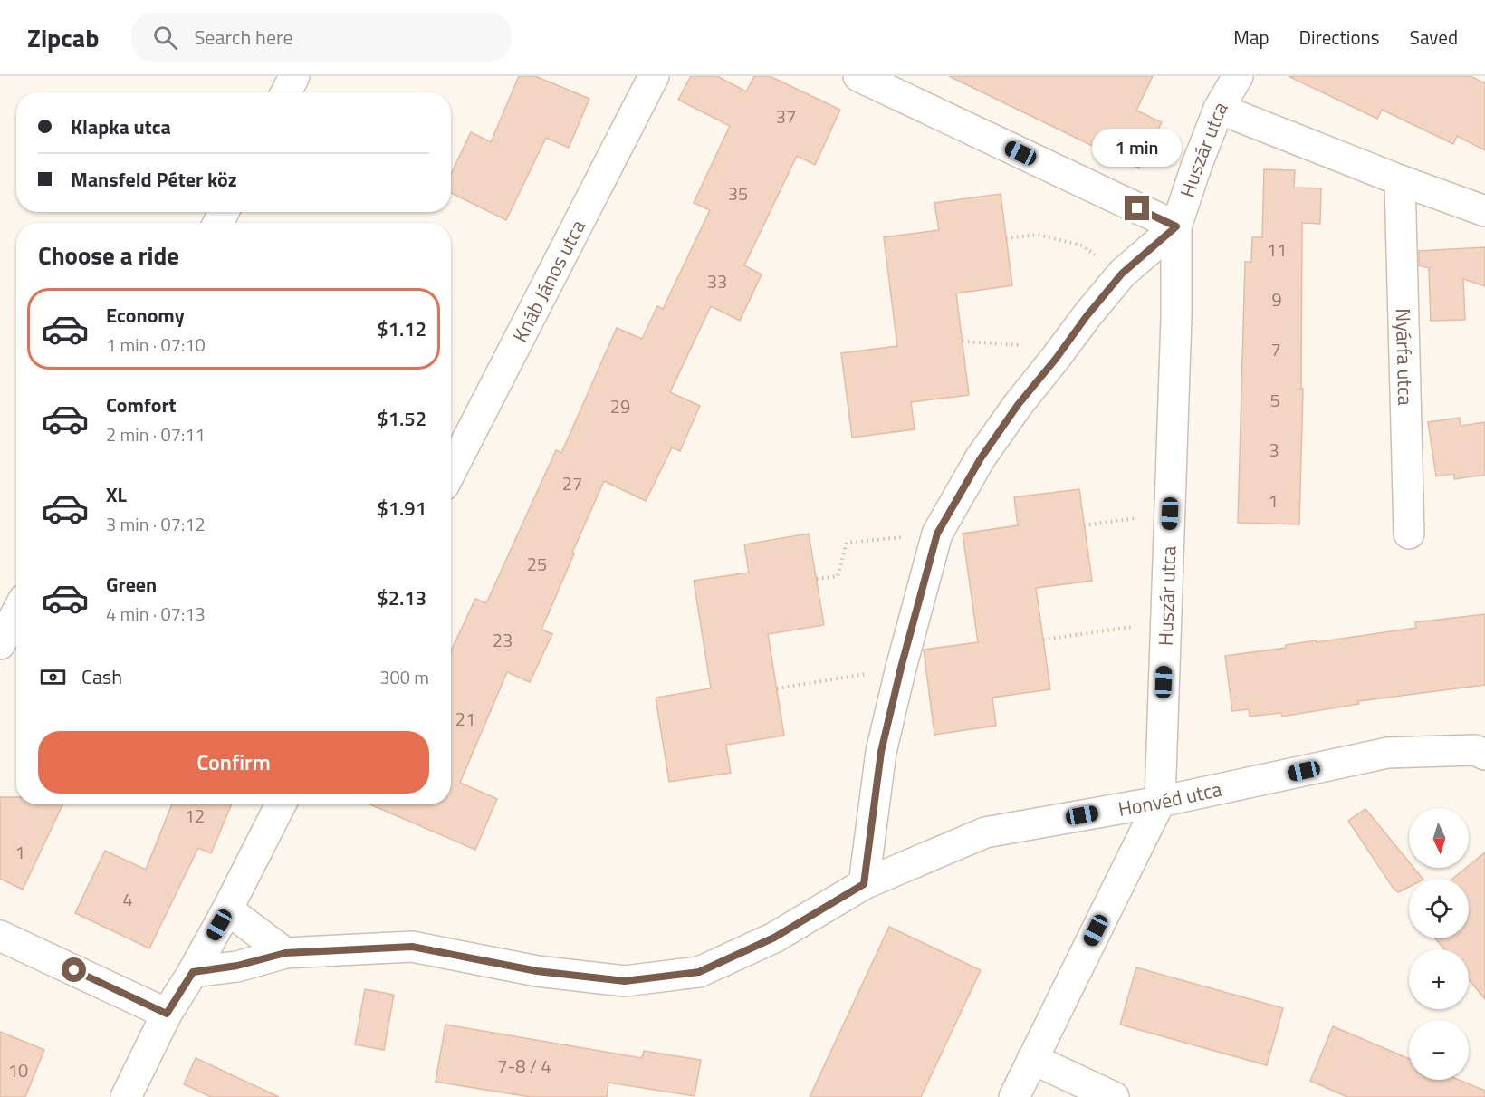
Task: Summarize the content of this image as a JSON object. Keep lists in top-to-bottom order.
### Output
{
  "streets": {
    "street": [
      "Huszár utca",
      "Knáb János utca",
      "Nyárfa utca",
      "Honvéd utca"
    ]
  },
  "crossings": [
    ["Huszár utca", "Honvéd utca"]
  ],
  "house_numbers": [
    "37",
    "35",
    "11",
    "33",
    "9",
    "7",
    "5",
    "29",
    "3",
    "27",
    "1",
    "25",
    "23",
    "21",
    "12",
    "1",
    "4",
    "7-8 / 4",
    "10"
  ],
  "north": "bottom",
  "page": {
    "header": "Zipcab",
    "search": "Search here",
    "nav": ["Map", "Directions", "Saved"],
    "banner": ["Klapka utca", "Mansfeld Péter köz"],
    "bubble": "1 min",
    "heading": "Choose a ride",
    "list": [
      {
        "name": "Economy",
        "note": "1 min · 07:10",
        "value": "$1.12"
      },
      {
        "name": "Comfort",
        "note": "2 min · 07:11",
        "value": "$1.52"
      },
      {
        "name": "XL",
        "note": "3 min · 07:12",
        "value": "$1.91"
      },
      {
        "name": "Green",
        "note": "4 min · 07:13",
        "value": "$2.13"
      }
    ],
    "pay": ["Cash", "300 m"],
    "buttons": "Confirm",
    "map_buttons": ["+", "−"]
  }
}
